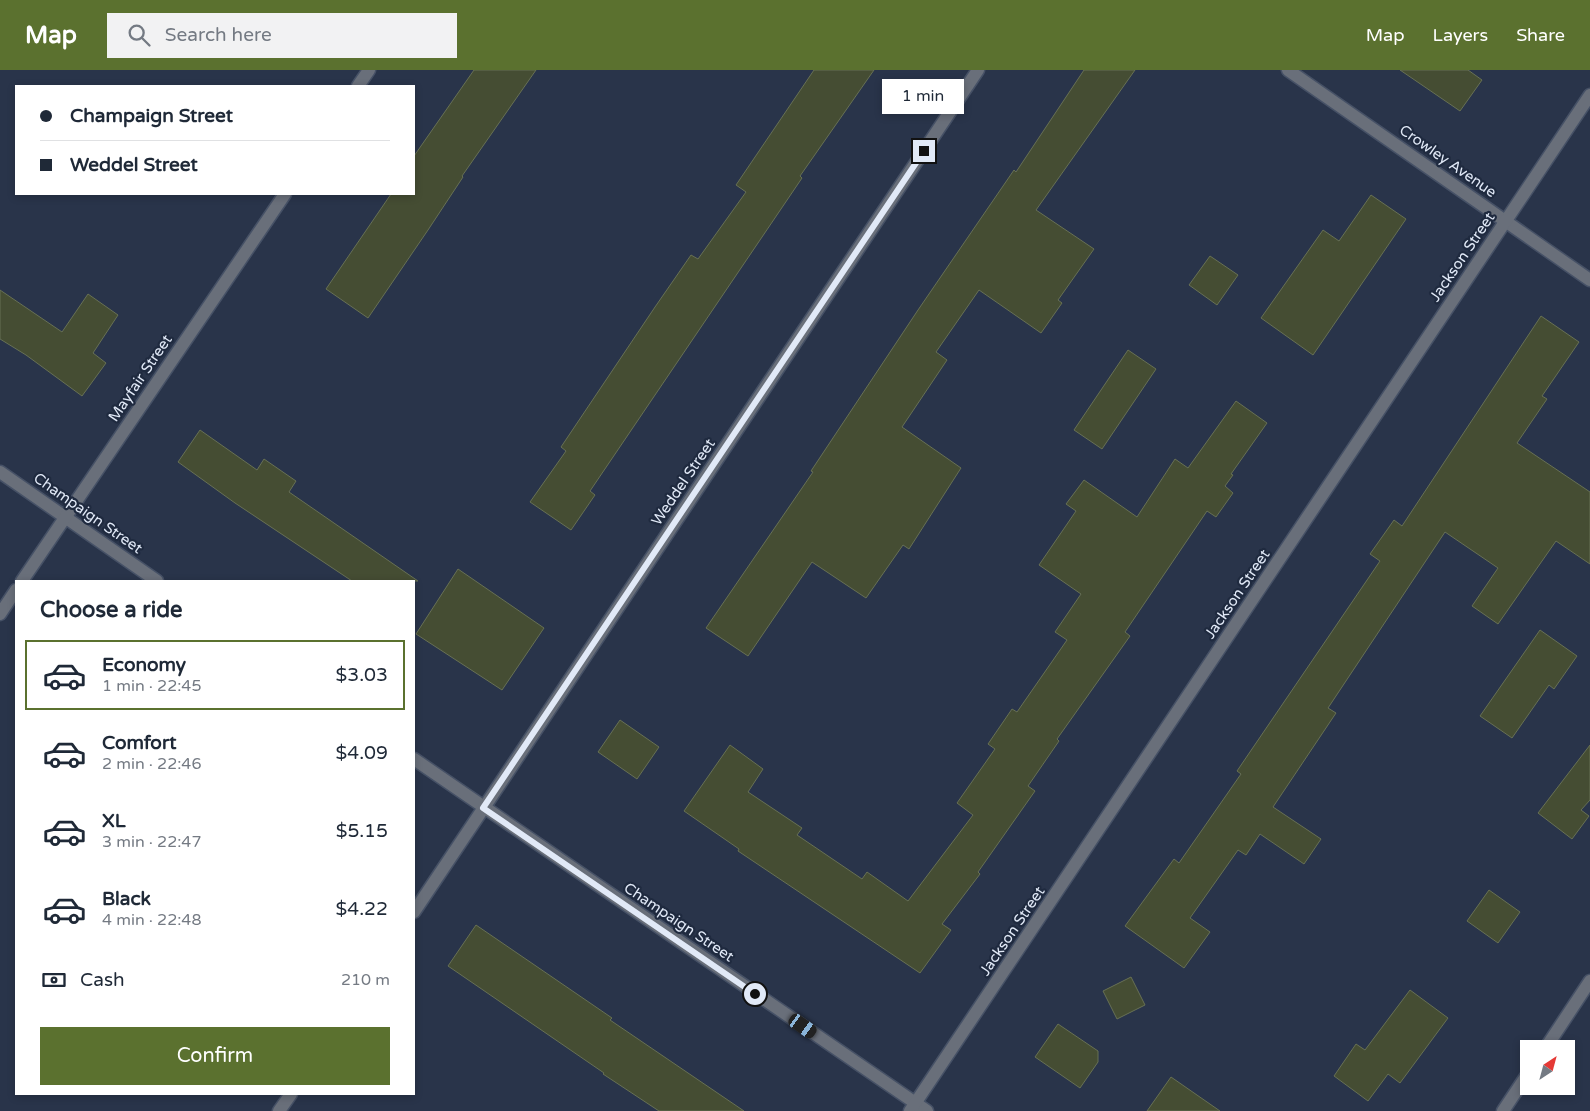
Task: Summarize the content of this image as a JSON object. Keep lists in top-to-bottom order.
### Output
{
  "streets": {
    "street": [
      "Crowley Avenue",
      "Jackson Street",
      "Mayfair Street",
      "Weddel Street",
      "Champaign Street"
    ]
  },
  "crossings": [
    ["Crowley Avenue", "Jackson Street"],
    ["Jackson Street", "Champaign Street"],
    ["Mayfair Street", "Champaign Street"],
    ["Weddel Street", "Champaign Street"]
  ],
  "north": "top right",
  "page": {
    "header": "Map",
    "search": "Search here",
    "nav": ["Map", "Layers", "Share"],
    "bubble": "1 min",
    "banner": ["Champaign Street", "Weddel Street"],
    "heading": "Choose a ride",
    "list": [
      {
        "name": "Economy",
        "note": "1 min · 22:45",
        "value": "$3.03"
      },
      {
        "name": "Comfort",
        "note": "2 min · 22:46",
        "value": "$4.09"
      },
      {
        "name": "XL",
        "note": "3 min · 22:47",
        "value": "$5.15"
      },
      {
        "name": "Black",
        "note": "4 min · 22:48",
        "value": "$4.22"
      }
    ],
    "pay": ["Cash", "210 m"],
    "buttons": "Confirm"
  }
}
